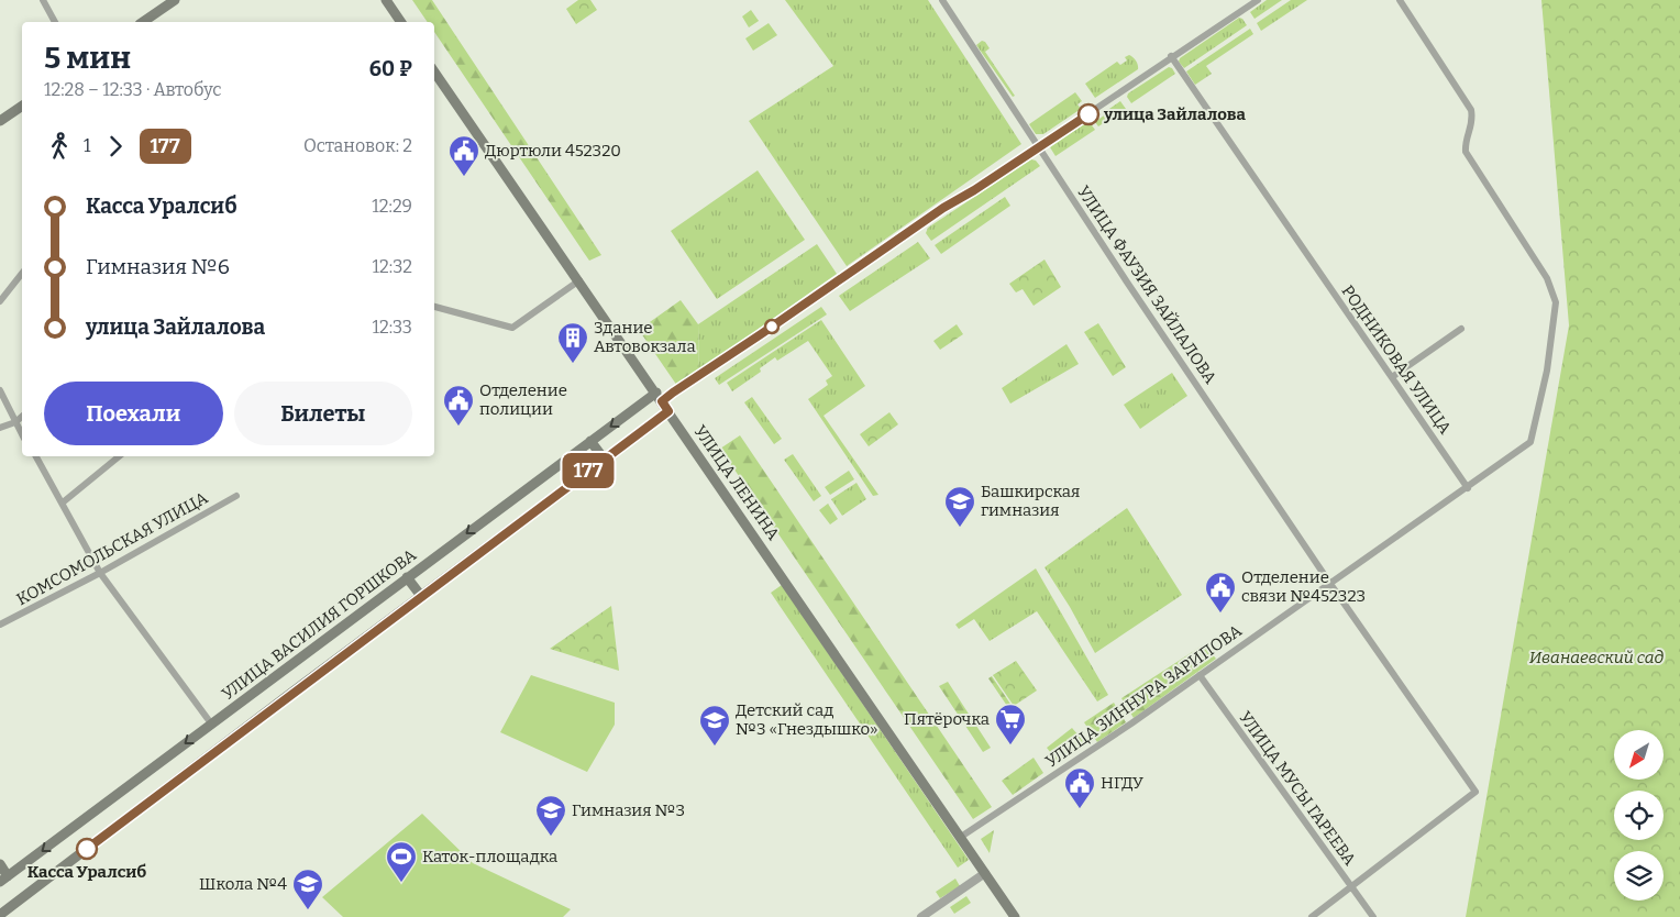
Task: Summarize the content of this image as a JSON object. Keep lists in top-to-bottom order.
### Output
{
  "streets": {
    "main road": ["УЛИЦА ЛЕНИНА", "УЛИЦА ВАСИЛИЯ ГОРШКОВА"],
    "street": [
      "УЛИЦА ФАУЗИЯ ЗАЙЛАЛОВА",
      "РОДНИКОВАЯ УЛИЦА",
      "КОМСОМОЛЬСКАЯ УЛИЦА",
      "УЛИЦА ЗИННУРА ЗАРИПОВА",
      "УЛИЦА МУСЫ ГАРЕЕВА"
    ]
  },
  "crossings": [
    ["УЛИЦА ФАУЗИЯ ЗАЙЛАЛОВА", "УЛИЦА ЗИННУРА ЗАРИПОВА"],
    ["УЛИЦА ФАУЗИЯ ЗАЙЛАЛОВА", "УЛИЦА МУСЫ ГАРЕЕВА"],
    ["РОДНИКОВАЯ УЛИЦА", "УЛИЦА ЗИННУРА ЗАРИПОВА"],
    ["УЛИЦА ЛЕНИНА", "УЛИЦА ВАСИЛИЯ ГОРШКОВА"],
    ["УЛИЦА ЛЕНИНА", "УЛИЦА ЗИННУРА ЗАРИПОВА"],
    ["УЛИЦА ЗИННУРА ЗАРИПОВА", "УЛИЦА МУСЫ ГАРЕЕВА"]
  ],
  "parks": ["Иванаевский сад"],
  "places": {
    "other": ["улица Зайлалова", "Касса Уралсиб"],
    "public building": [
      "Дюртюли 452320",
      "Отделение полиции",
      "Отделение связи №452323",
      "НГДУ"
    ],
    "building": ["Здание Автовокзала"],
    "school or university": [
      "Башкирская гимназия",
      "Детский сад №3 «Гнездышко»",
      "Гимназия №3",
      "Школа №4"
    ],
    "supermarket": ["Пятёрочка"],
    "sports": ["Каток-площадка"]
  },
  "lines": ["bus line 177"],
  "north": "bottom left",
  "page": {
    "on_map": "177",
    "heading": ["5 мин", "12:28 – 12:33 · Автобус", "60 ₽"],
    "legs": ["1", "177", "Остановок: 2"],
    "list": [
      {
        "name": "Касса Уралсиб",
        "value": "12:29"
      },
      {
        "name": "Гимназия №6",
        "value": "12:32"
      },
      {
        "name": "улица Зайлалова",
        "value": "12:33"
      }
    ],
    "buttons": ["Поехали", "Билеты"]
  }
}
